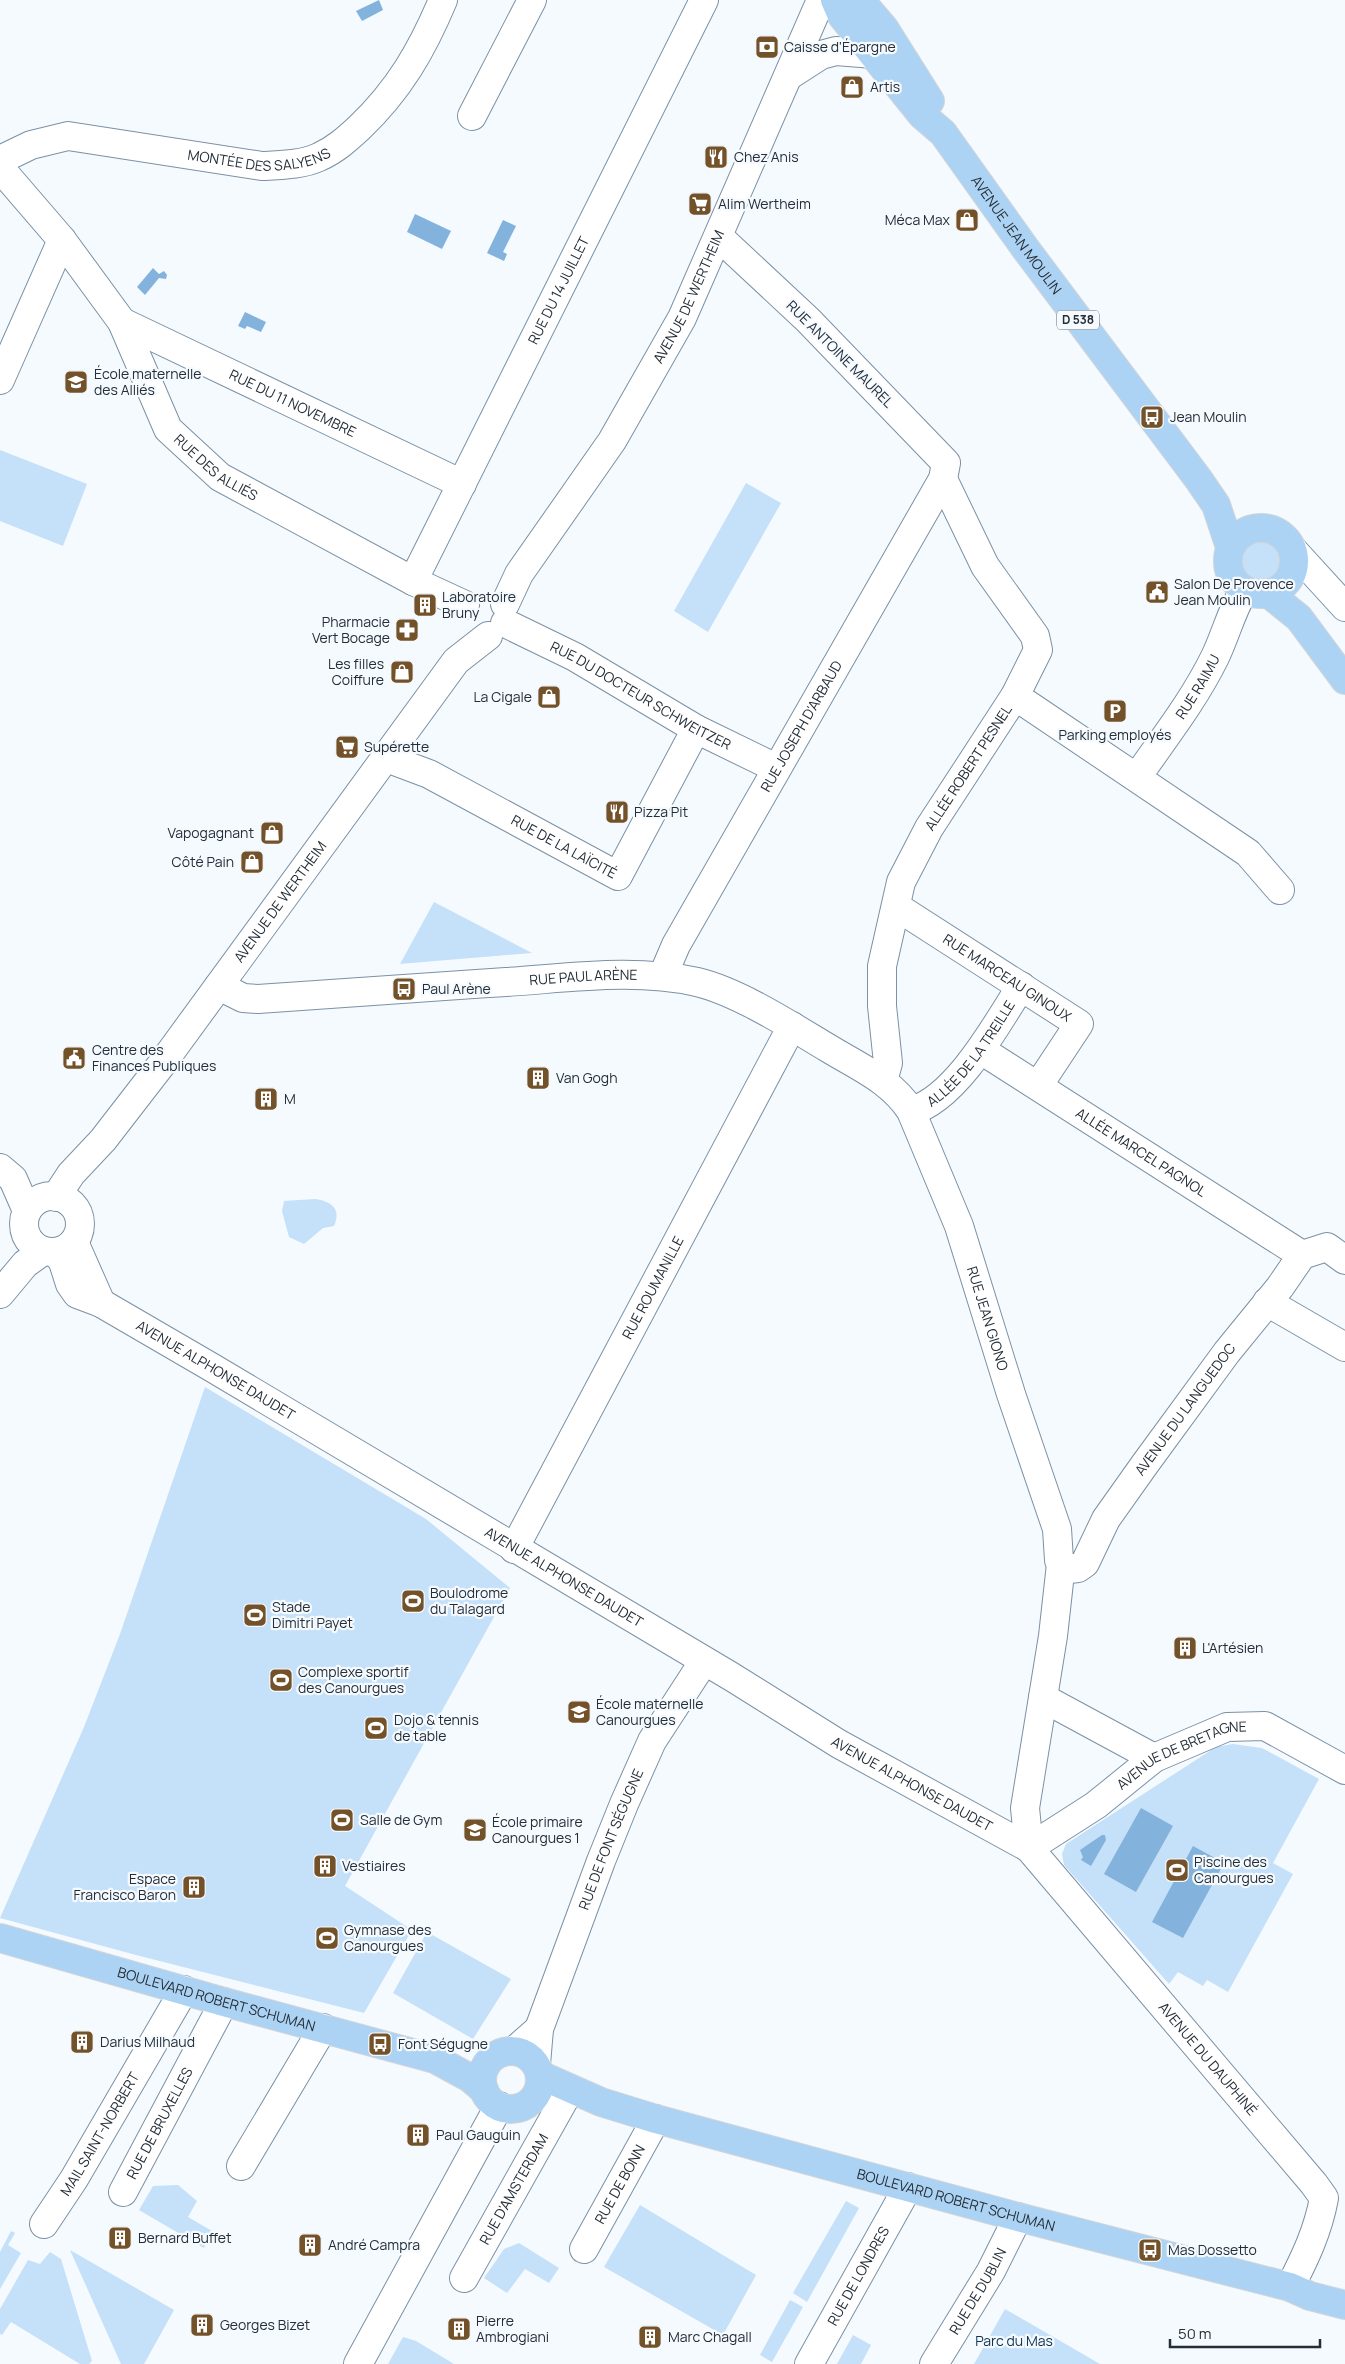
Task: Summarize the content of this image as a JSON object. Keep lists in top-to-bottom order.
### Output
{
  "streets": {
    "main road": ["AVENUE JEAN MOULIN", "D 538", "BOULEVARD ROBERT SCHUMAN"],
    "street": [
      "MONTÉE DES SALYENS",
      "RUE DU 14 JUILLET",
      "AVENUE DE WERTHEIM",
      "RUE ANTOINE MAUREL",
      "RUE DU 11 NOVEMBRE",
      "RUE DES ALLIÉS",
      "RUE RAIMU",
      "RUE DU DOCTEUR SCHWEITZER",
      "RUE JOSEPH D'ARBAUD",
      "ALLÉE ROBERT PESNEL",
      "RUE DE LA LAÏCITÉ",
      "RUE PAUL ARÈNE",
      "RUE MARCEAU GINOUX",
      "ALLÉE DE LA TREILLE",
      "ALLÉE MARCEL PAGNOL",
      "RUE ROUMANILLE",
      "RUE JEAN GIONO",
      "AVENUE ALPHONSE DAUDET",
      "AVENUE DU LANGUEDOC",
      "AVENUE DE BRETAGNE",
      "RUE DE FONT SÉGUGNE",
      "AVENUE DU DAUPHINÉ",
      "RUE DE BRUXELLES",
      "MAIL SAINT-NORBERT",
      "RUE DE BONN",
      "RUE D'AMSTERDAM",
      "RUE DE LONDRES",
      "RUE DE DUBLIN"
    ]
  },
  "crossings": [
    ["AVENUE JEAN MOULIN", "RUE RAIMU"],
    ["RUE DU 14 JUILLET", "RUE DU 11 NOVEMBRE"],
    ["RUE DU 14 JUILLET", "RUE DES ALLIÉS"],
    ["AVENUE DE WERTHEIM", "RUE ANTOINE MAUREL"],
    ["AVENUE DE WERTHEIM", "RUE DES ALLIÉS"],
    ["AVENUE DE WERTHEIM", "RUE DU DOCTEUR SCHWEITZER"],
    ["AVENUE DE WERTHEIM", "RUE DE LA LAÏCITÉ"],
    ["AVENUE DE WERTHEIM", "RUE PAUL ARÈNE"],
    ["AVENUE DE WERTHEIM", "AVENUE ALPHONSE DAUDET"],
    ["RUE ANTOINE MAUREL", "RUE JOSEPH D'ARBAUD"],
    ["RUE ANTOINE MAUREL", "ALLÉE ROBERT PESNEL"],
    ["RUE DU 11 NOVEMBRE", "RUE DES ALLIÉS"],
    ["RUE DES ALLIÉS", "RUE DU DOCTEUR SCHWEITZER"],
    ["RUE DU DOCTEUR SCHWEITZER", "RUE JOSEPH D'ARBAUD"],
    ["RUE DU DOCTEUR SCHWEITZER", "RUE DE LA LAÏCITÉ"],
    ["RUE JOSEPH D'ARBAUD", "ALLÉE ROBERT PESNEL"],
    ["RUE JOSEPH D'ARBAUD", "RUE PAUL ARÈNE"],
    ["ALLÉE ROBERT PESNEL", "RUE PAUL ARÈNE"],
    ["ALLÉE ROBERT PESNEL", "RUE MARCEAU GINOUX"],
    ["RUE PAUL ARÈNE", "ALLÉE DE LA TREILLE"],
    ["RUE PAUL ARÈNE", "RUE ROUMANILLE"],
    ["RUE PAUL ARÈNE", "RUE JEAN GIONO"],
    ["RUE MARCEAU GINOUX", "ALLÉE DE LA TREILLE"],
    ["RUE MARCEAU GINOUX", "ALLÉE MARCEL PAGNOL"],
    ["ALLÉE DE LA TREILLE", "ALLÉE MARCEL PAGNOL"],
    ["ALLÉE DE LA TREILLE", "RUE JEAN GIONO"],
    ["ALLÉE MARCEL PAGNOL", "AVENUE DU LANGUEDOC"],
    ["RUE ROUMANILLE", "AVENUE ALPHONSE DAUDET"],
    ["RUE JEAN GIONO", "AVENUE DU LANGUEDOC"],
    ["AVENUE ALPHONSE DAUDET", "AVENUE DE BRETAGNE"],
    ["AVENUE ALPHONSE DAUDET", "RUE DE FONT SÉGUGNE"],
    ["AVENUE ALPHONSE DAUDET", "AVENUE DU DAUPHINÉ"],
    ["AVENUE DE BRETAGNE", "AVENUE DU DAUPHINÉ"],
    ["RUE DE FONT SÉGUGNE", "BOULEVARD ROBERT SCHUMAN"],
    ["BOULEVARD ROBERT SCHUMAN", "AVENUE DU DAUPHINÉ"],
    ["BOULEVARD ROBERT SCHUMAN", "RUE DE BRUXELLES"],
    ["BOULEVARD ROBERT SCHUMAN", "MAIL SAINT-NORBERT"],
    ["BOULEVARD ROBERT SCHUMAN", "RUE DE BONN"],
    ["BOULEVARD ROBERT SCHUMAN", "RUE D'AMSTERDAM"],
    ["BOULEVARD ROBERT SCHUMAN", "RUE DE LONDRES"],
    ["BOULEVARD ROBERT SCHUMAN", "RUE DE DUBLIN"]
  ],
  "parks": ["Parc du Mas"],
  "places": {
    "bank": ["Caisse d'Épargne"],
    "shop": [
      "Artis",
      "Méca Max",
      "Les filles Coiffure",
      "La Cigale",
      "Vapogagnant",
      "Côté Pain"
    ],
    "restaurant": ["Chez Anis", "Pizza Pit"],
    "supermarket": ["Alim Wertheim", "Supérette"],
    "school or university": ["École maternelle des Alliés", "École maternelle Canourgues", "École primaire Canourgues 1"],
    "bus stop": [
      "Jean Moulin",
      "Paul Arène",
      "Font Ségugne",
      "Mas Dossetto"
    ],
    "public building": ["Salon De Provence Jean Moulin", "Centre des Finances Publiques"],
    "building": [
      "Laboratoire Bruny",
      "Van Gogh",
      "M",
      "L'Artésien",
      "Vestiaires",
      "Espace Francisco Baron",
      "Darius Milhaud",
      "Paul Gauguin",
      "Bernard Buffet",
      "André Campra",
      "Georges Bizet",
      "Pierre Ambrogiani",
      "Marc Chagall"
    ],
    "pharmacy": ["Pharmacie Vert Bocage"],
    "parking": ["Parking employés"],
    "sports": [
      "Boulodrome du Talagard",
      "Stade Dimitri Payet",
      "Complexe sportif des Canourgues",
      "Dojo & tennis de table",
      "Salle de Gym",
      "Piscine des Canourgues",
      "Gymnase des Canourgues"
    ]
  },
  "scale_bar": "50 m"
}
